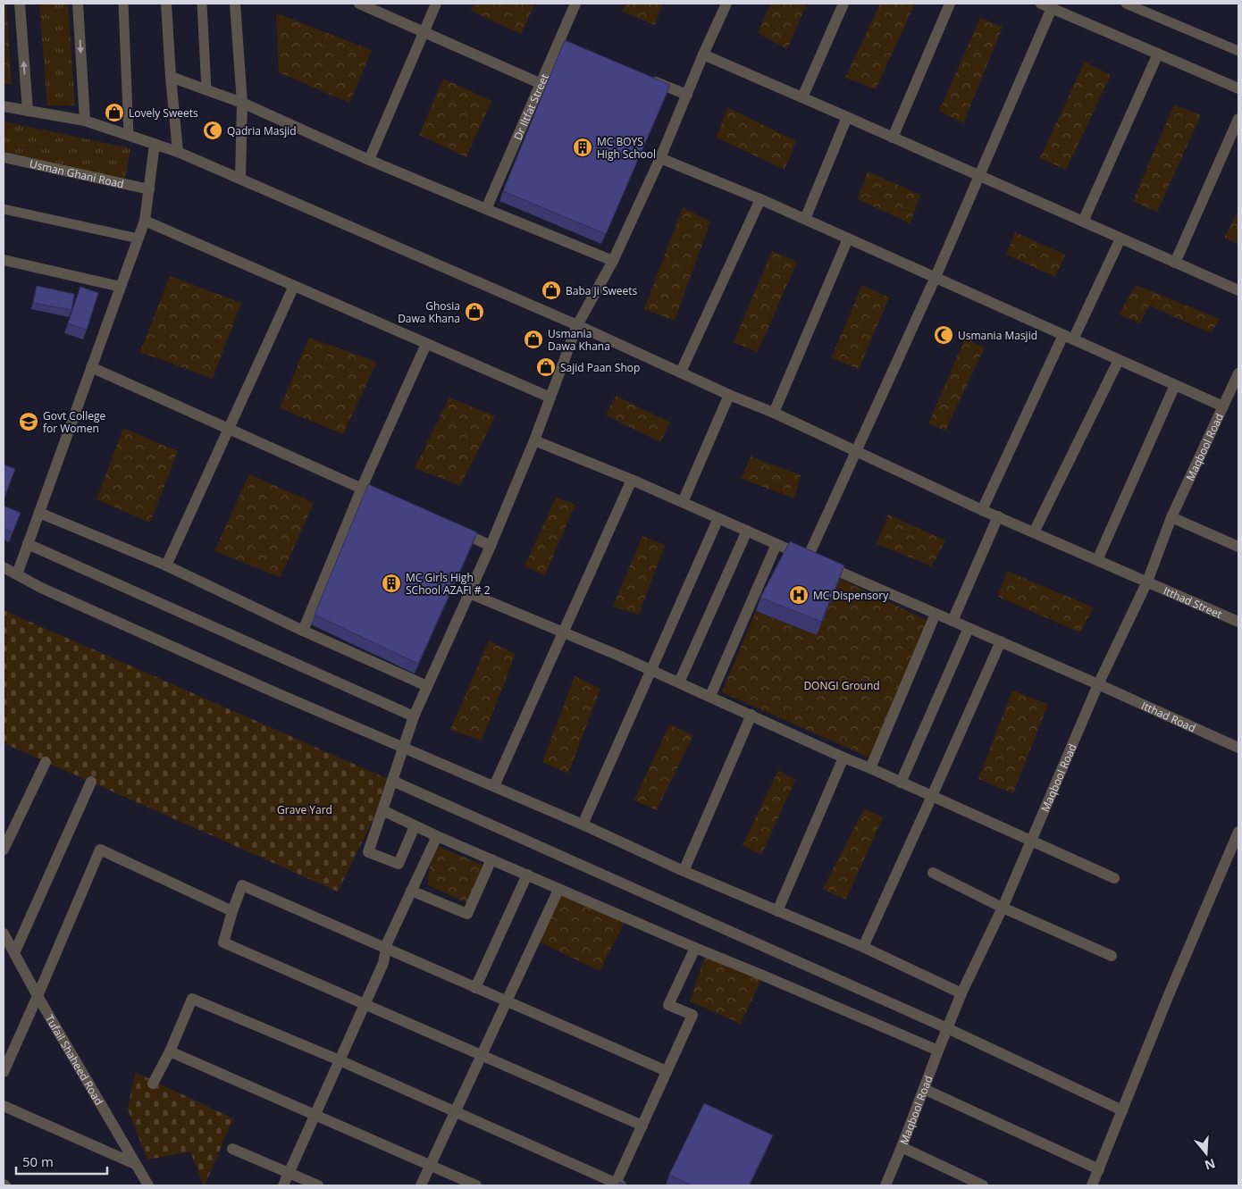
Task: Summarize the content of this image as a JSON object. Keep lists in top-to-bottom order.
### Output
{
  "streets": {
    "street": [
      "Dr Iltfat Street",
      "Usman Ghani Road",
      "Maqbool Road",
      "Itthad Street",
      "Itthad Road",
      "Tufail Shaheed Road"
    ]
  },
  "crossings": [
    ["Maqbool Road", "Itthad Street"],
    ["Maqbool Road", "Itthad Road"]
  ],
  "parks": ["DONGI Ground", "Grave Yard"],
  "places": {
    "shop": [
      "Lovely Sweets",
      "Baba Ji Sweets",
      "Ghosia Dawa Khana",
      "Usmania Dawa Khana",
      "Sajid Paan Shop"
    ],
    "mosque": ["Qadria Masjid", "Usmania Masjid"],
    "building": ["MC BOYS High School", "MC Girls High SChool AZAFI # 2"],
    "school or university": ["Govt College for Women"],
    "hospital": ["MC Dispensory"]
  },
  "scale_bar": "50 m",
  "north": "bottom"
}
